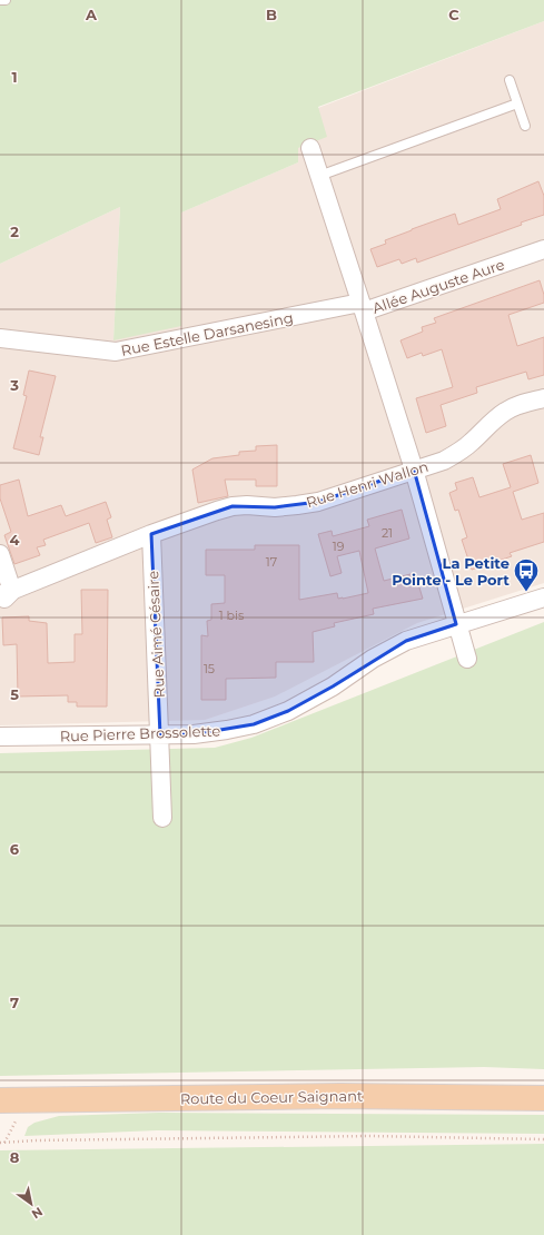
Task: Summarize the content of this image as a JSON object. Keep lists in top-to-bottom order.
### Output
{
  "streets": {
    "main road": ["Route du Coeur Saignant"],
    "street": [
      "Allée Auguste Aure",
      "Rue Estelle Darsanesing",
      "Rue Henri Wallon",
      "Rue Aimé Césaire",
      "Rue Pierre Brossolette"
    ]
  },
  "crossings": [
    ["Allée Auguste Aure", "Rue Estelle Darsanesing"],
    ["Allée Auguste Aure", "Rue Henri Wallon"],
    ["Allée Auguste Aure", "Rue Pierre Brossolette"],
    ["Rue Henri Wallon", "Rue Aimé Césaire"],
    ["Rue Aimé Césaire", "Rue Pierre Brossolette"]
  ],
  "places": {
    "bus stop": ["La Petite Pointe - Le Port"]
  },
  "house_numbers": [
    "21",
    "19",
    "17",
    "1 bis",
    "15"
  ],
  "north": "bottom right",
  "grid": {
    "columns": ["A", "B", "C"],
    "rows": [
      "1",
      "2",
      "3",
      "4",
      "5",
      "6",
      "7",
      "8"
    ]
  }
}
